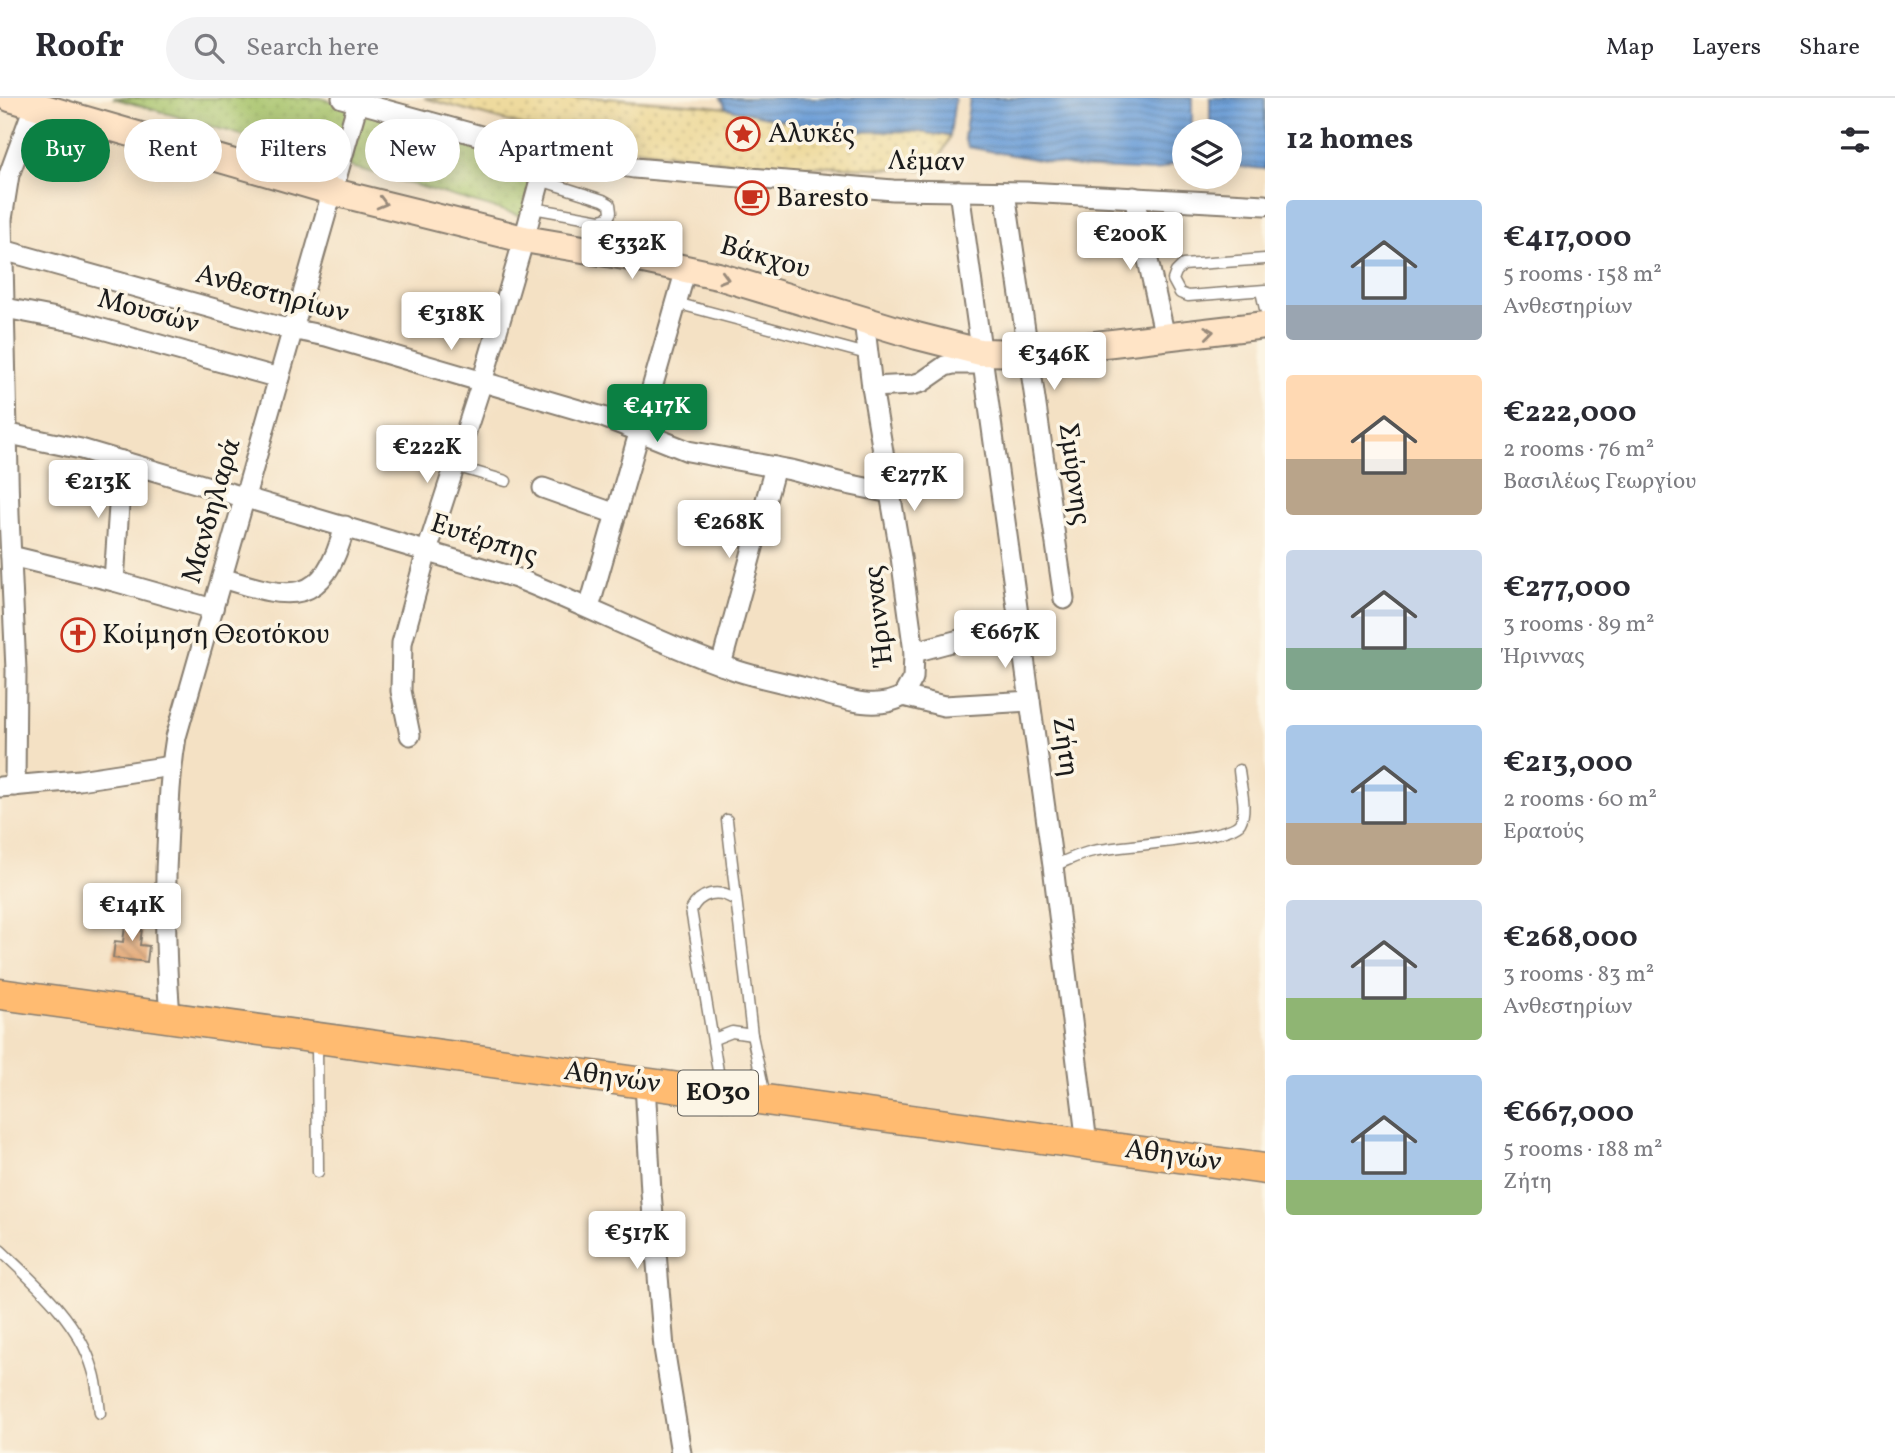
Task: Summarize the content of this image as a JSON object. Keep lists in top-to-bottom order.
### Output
{
  "streets": {
    "main road": ["Αθηνών", "ΕΟ30"],
    "street": [
      "Λέμαν",
      "Βάκχου",
      "Ανθεστηρίων",
      "Μουσών",
      "Σμύρνης",
      "Μανδηλαρά",
      "Ευτέρπης",
      "Ήριννας",
      "Ζήτη"
    ]
  },
  "crossings": [
    ["Λέμαν", "Σμύρνης"],
    ["Λέμαν", "Μανδηλαρά"],
    ["Λέμαν", "Ζήτη"],
    ["Βάκχου", "Σμύρνης"],
    ["Βάκχου", "Μανδηλαρά"],
    ["Βάκχου", "Ήριννας"],
    ["Βάκχου", "Ζήτη"],
    ["Ανθεστηρίων", "Μανδηλαρά"],
    ["Ανθεστηρίων", "Ήριννας"],
    ["Μουσών", "Μανδηλαρά"],
    ["Μανδηλαρά", "Ευτέρπης"],
    ["Μανδηλαρά", "Αθηνών"],
    ["Ευτέρπης", "Ήριννας"],
    ["Ζήτη", "Αθηνών"]
  ],
  "one_way": ["Βάκχου"],
  "places": {
    "place": ["Αλυκές"],
    "cafe": ["Baresto"],
    "church": ["Κοίμηση Θεοτόκου"]
  },
  "page": {
    "header": "Roofr",
    "search": "Search here",
    "nav": ["Map", "Layers", "Share"],
    "heading": "12 homes",
    "chip": [
      "Buy",
      "Rent",
      "Filters",
      "New",
      "Apartment"
    ],
    "list": [
      {
        "name": "€417,000",
        "note": "5 rooms · 158 m² · Ανθεστηρίων"
      },
      {
        "name": "€222,000",
        "note": "2 rooms · 76 m² · Βασιλέως Γεωργίου"
      },
      {
        "name": "€277,000",
        "note": "3 rooms · 89 m² · Ήριννας"
      },
      {
        "name": "€213,000",
        "note": "2 rooms · 60 m² · Ερατούς"
      },
      {
        "name": "€268,000",
        "note": "3 rooms · 83 m² · Ανθεστηρίων"
      },
      {
        "name": "€667,000",
        "note": "5 rooms · 188 m² · Ζήτη"
      }
    ],
    "price": [
      "€200K",
      "€332K",
      "€318K",
      "€346K",
      "€417K",
      "€222K",
      "€277K",
      "€213K",
      "€268K",
      "€667K",
      "€141K",
      "€517K"
    ]
  }
}
